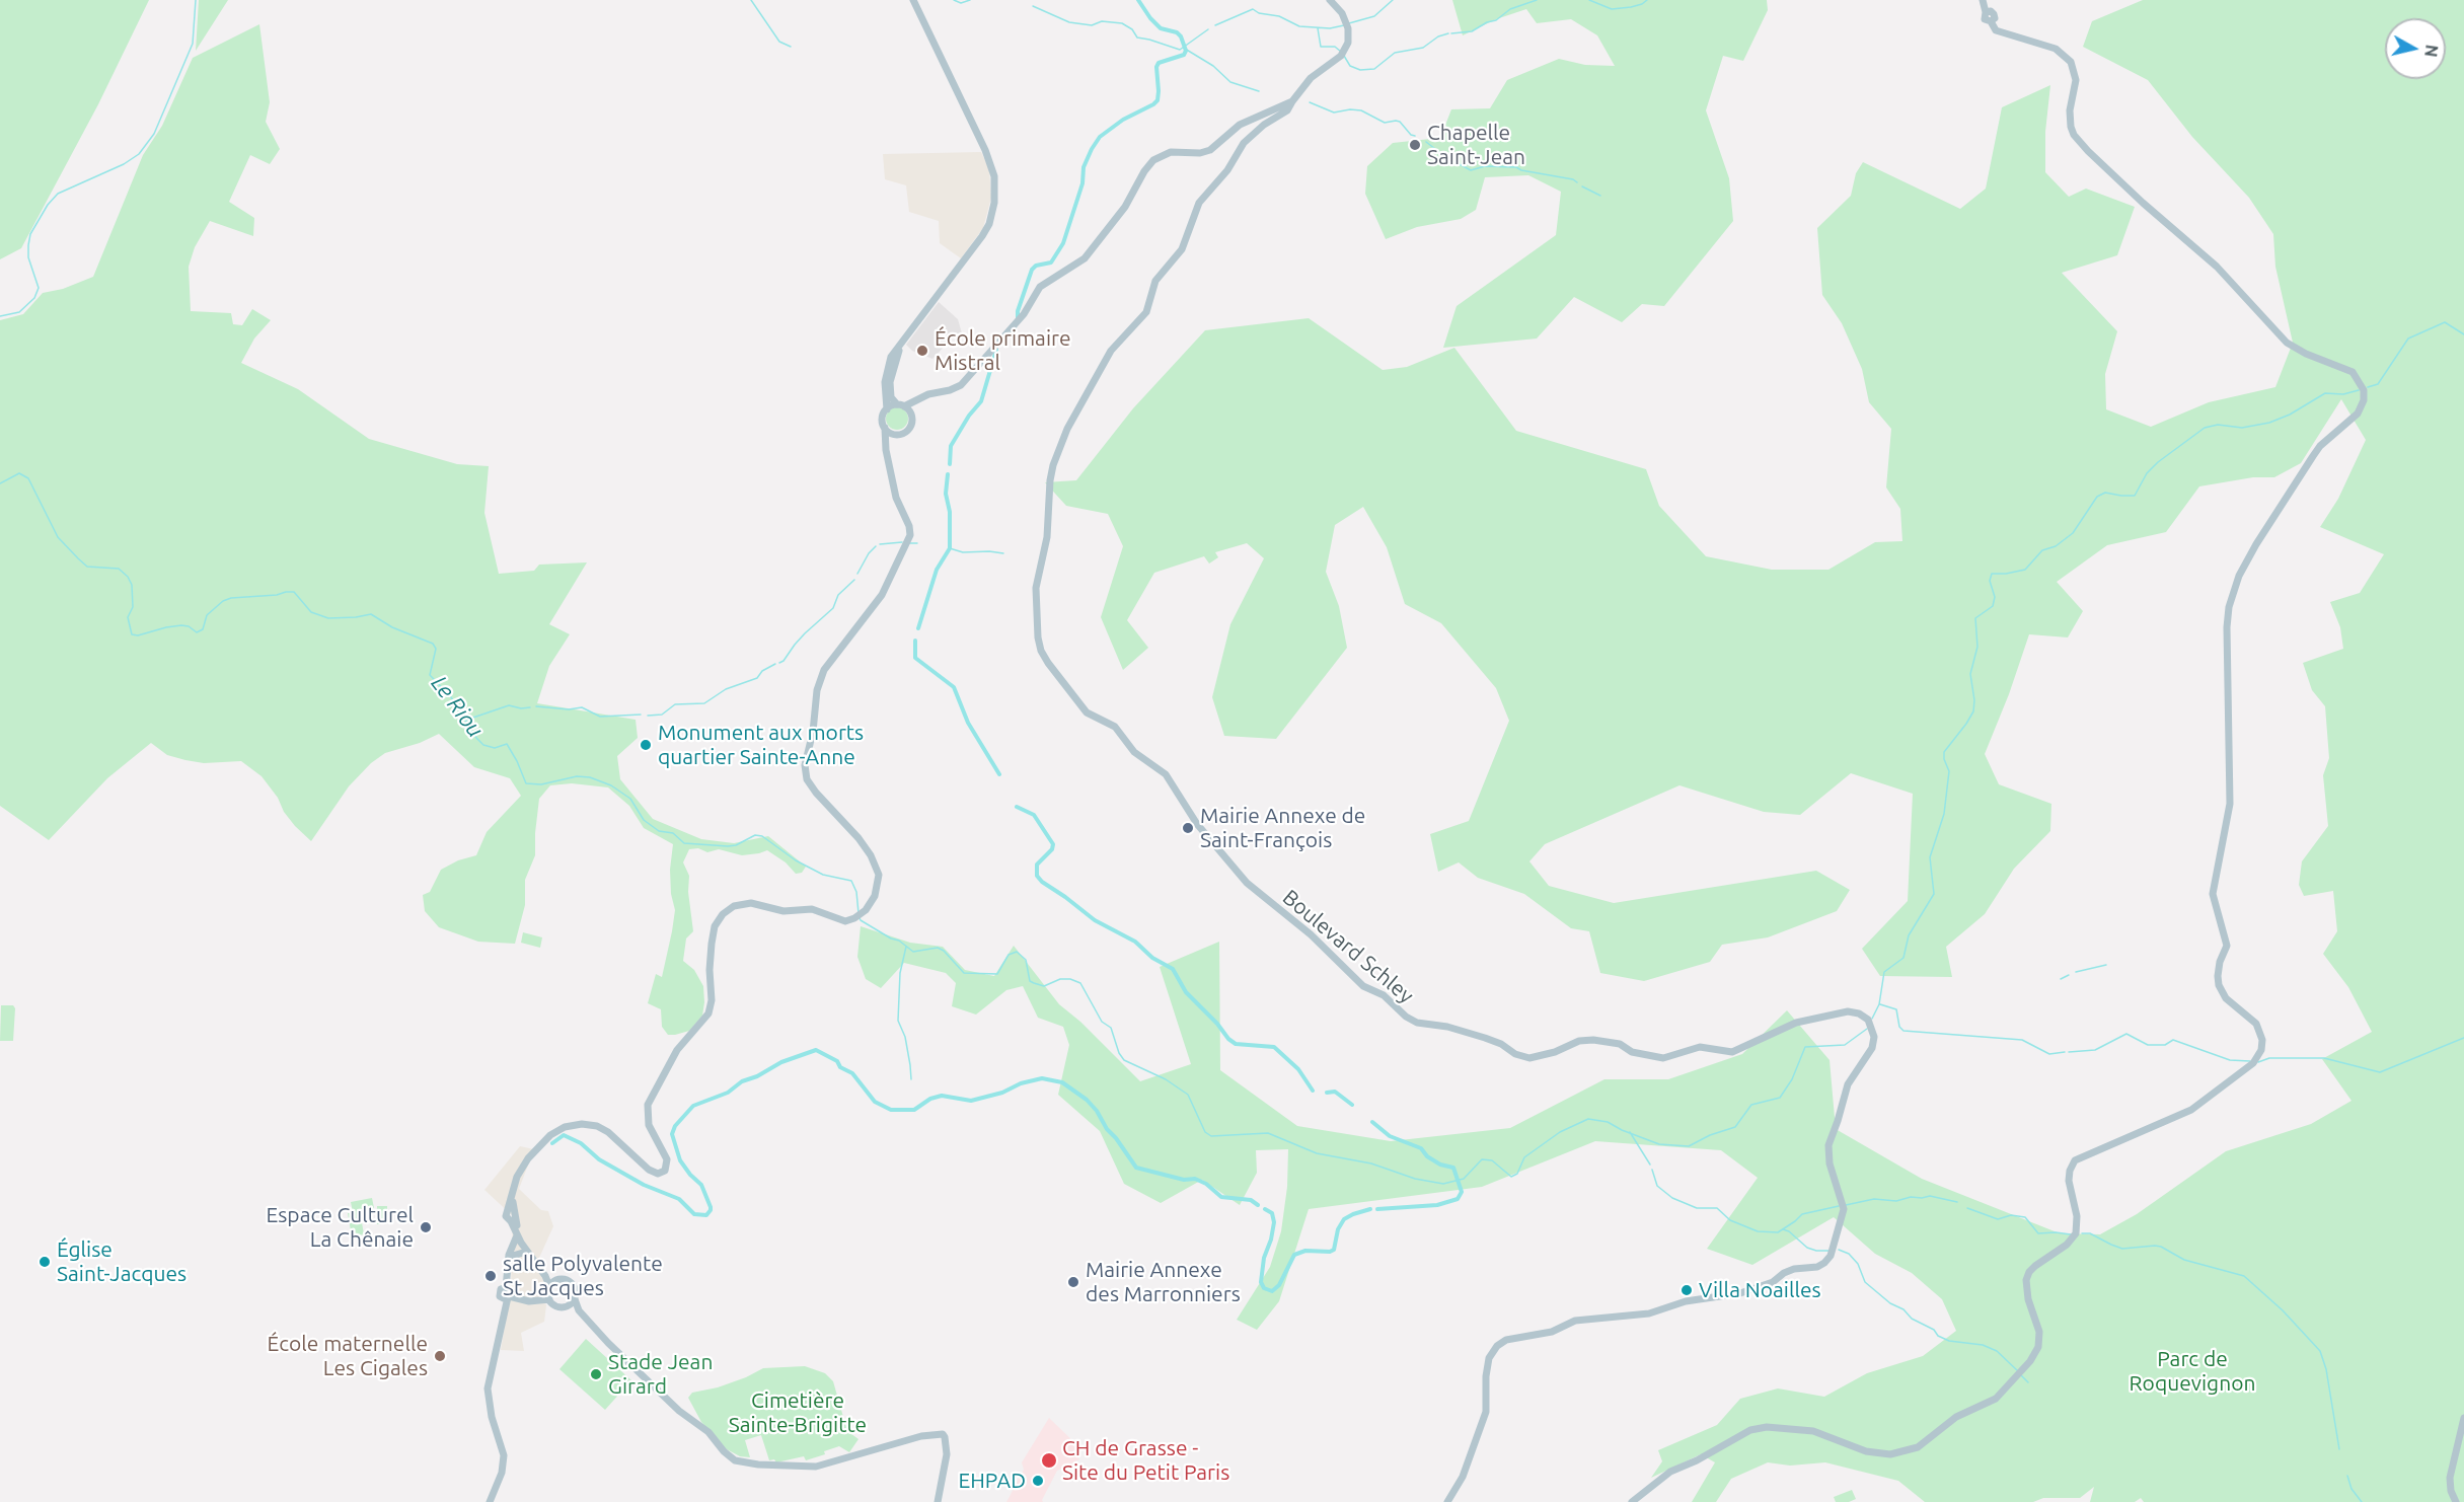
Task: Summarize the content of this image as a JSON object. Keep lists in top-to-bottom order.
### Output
{
  "streets": {
    "main road": ["Boulevard Schley"]
  },
  "water": ["Le Riou"],
  "parks": ["Parc de Roquevignon", "Cimetière Sainte-Brigitte"],
  "places": [
    "Chapelle Saint-Jean",
    "École primaire Mistral",
    "Monument aux morts quartier Sainte-Anne",
    "Mairie Annexe de Saint-François",
    "Espace Culturel La Chênaie",
    "Église Saint-Jacques",
    "salle Polyvalente St Jacques",
    "Mairie Annexe des Marronniers",
    "Villa Noailles",
    "École maternelle Les Cigales",
    "Stade Jean Girard",
    "CH de Grasse - Site du Petit Paris",
    "EHPAD"
  ],
  "north": "right"
}
